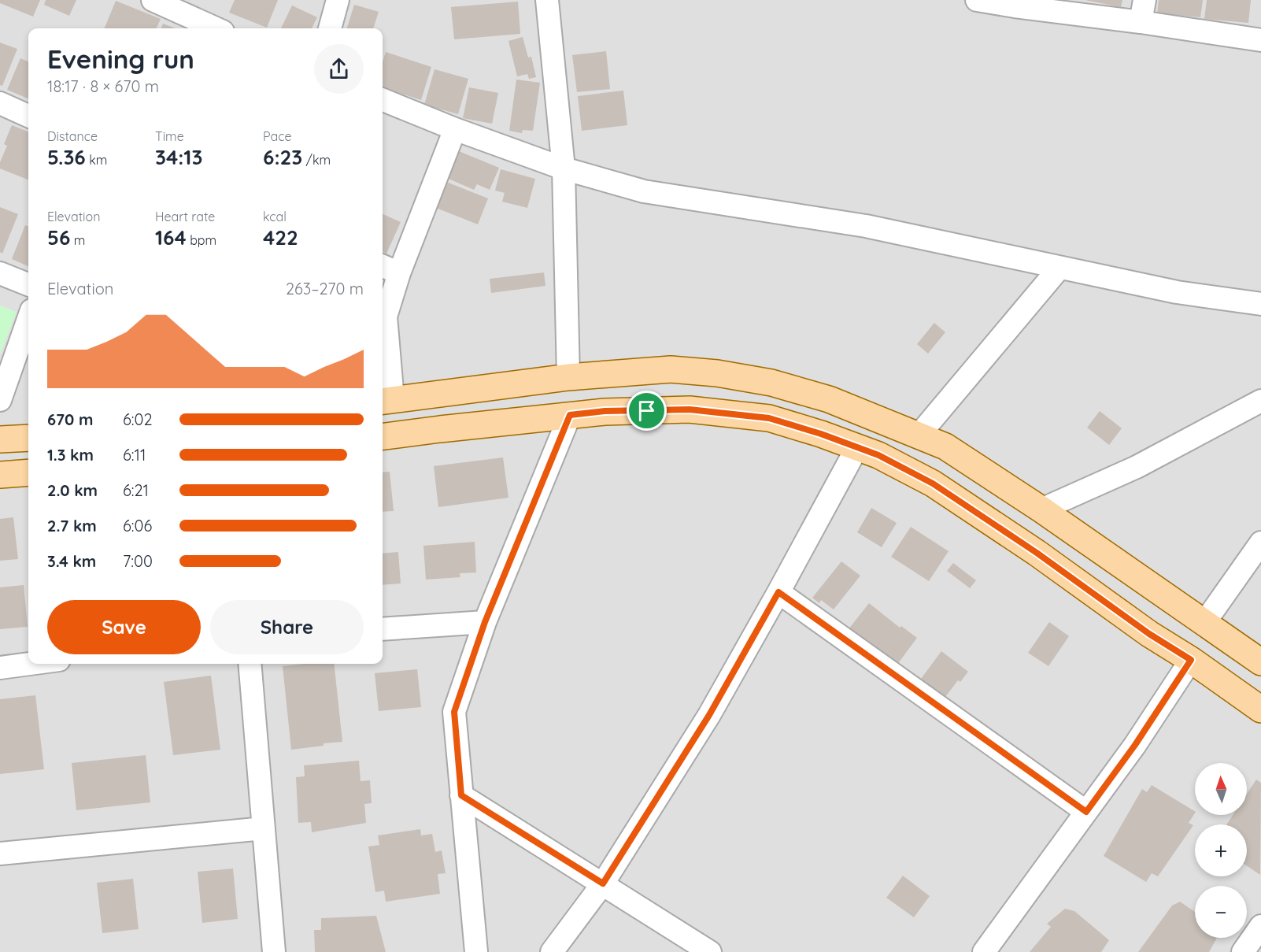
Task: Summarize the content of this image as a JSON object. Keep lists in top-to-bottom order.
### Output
{
  "north": "top",
  "page": {
    "heading": ["Evening run", "18:17 · 8 × 670 m"],
    "stats": [
      ["Distance", "5.36 km"],
      ["Time", "34:13"],
      ["Pace", "6:23 /km"],
      ["Elevation", "56 m"],
      ["Heart rate", "164 bpm"],
      ["kcal", "422"]
    ],
    "chart": ["Elevation", "263–270 m"],
    "list": [
      {
        "name": "670 m",
        "note": "6:02"
      },
      {
        "name": "1.3 km",
        "note": "6:11"
      },
      {
        "name": "2.0 km",
        "note": "6:21"
      },
      {
        "name": "2.7 km",
        "note": "6:06"
      },
      {
        "name": "3.4 km",
        "note": "7:00"
      }
    ],
    "buttons": ["Save", "Share"],
    "map_buttons": ["+", "−"]
  }
}
